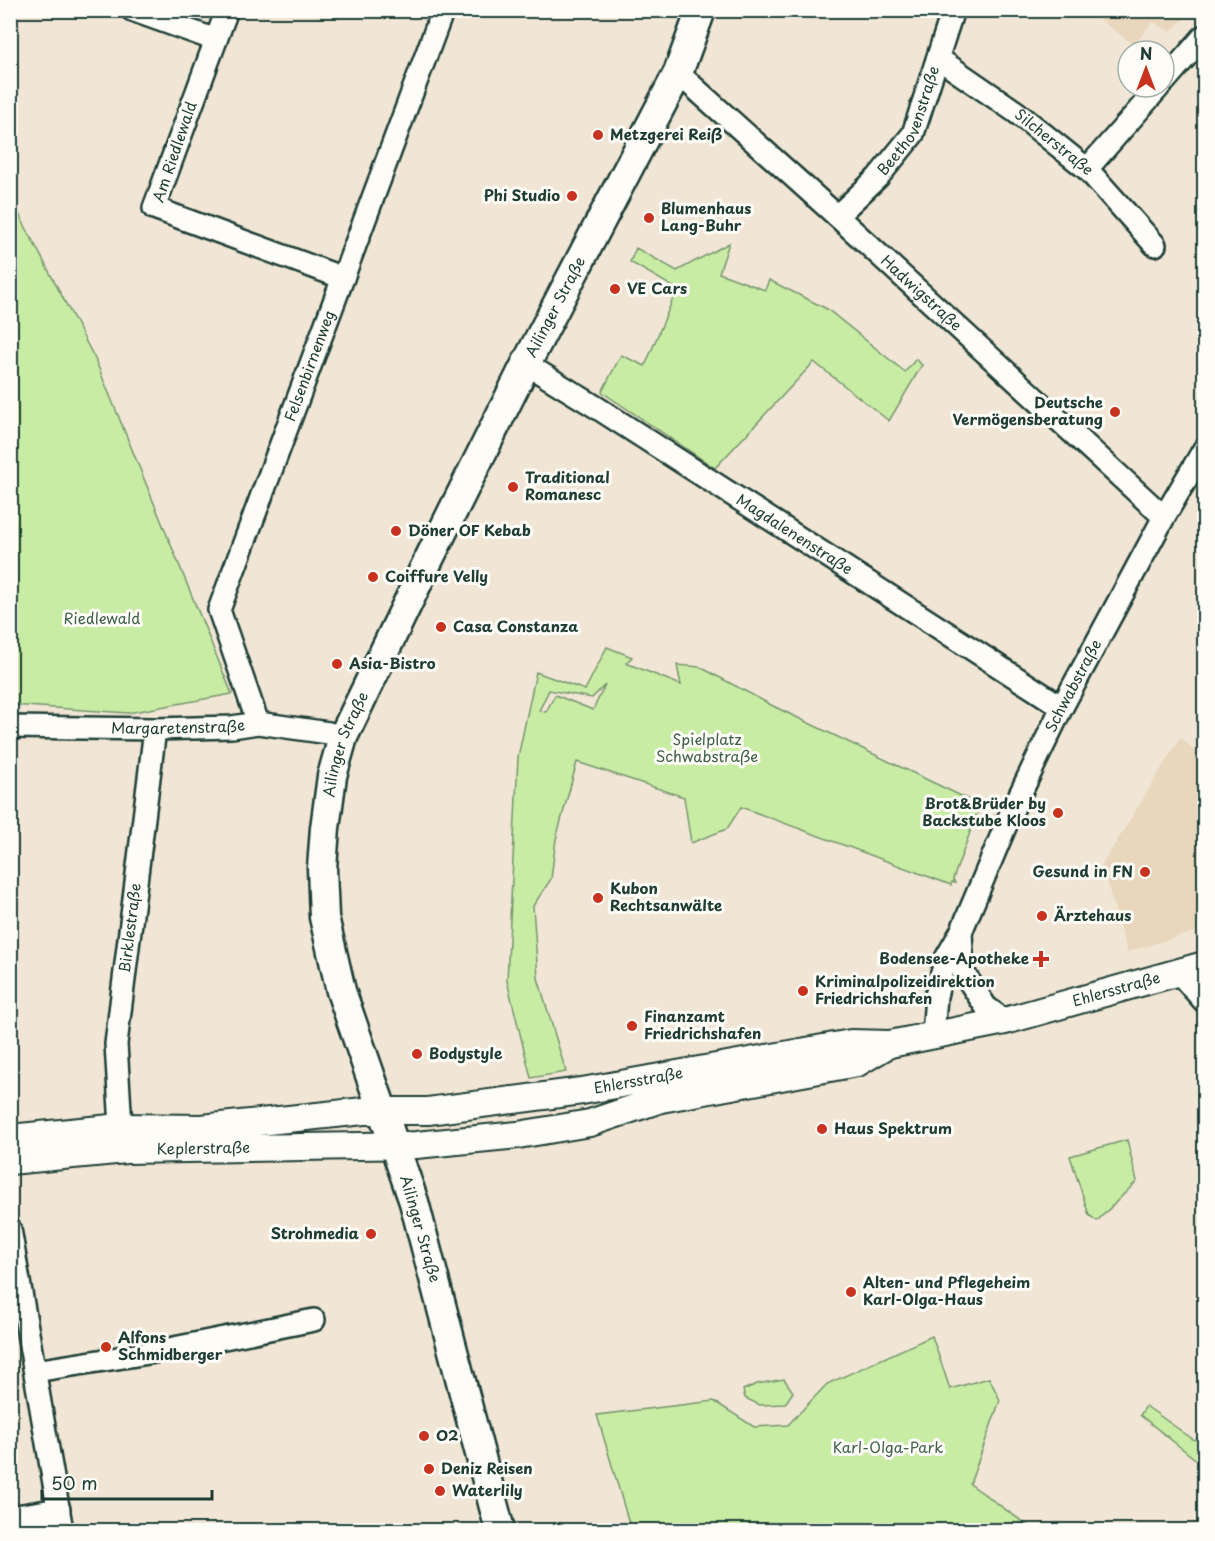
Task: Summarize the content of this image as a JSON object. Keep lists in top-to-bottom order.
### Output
{
  "streets": {
    "main road": ["Ailinger Straße"],
    "street": [
      "Beethovenstraße",
      "Silcherstraße",
      "Am Riedlewald",
      "Hadwigstraße",
      "Felsenbirnenweg",
      "Magdalenenstraße",
      "Schwabstraße",
      "Margaretenstraße",
      "Birklestraße",
      "Ehlersstraße",
      "Keplerstraße"
    ]
  },
  "crossings": [
    ["Beethovenstraße", "Silcherstraße"],
    ["Beethovenstraße", "Hadwigstraße"],
    ["Am Riedlewald", "Felsenbirnenweg"],
    ["Hadwigstraße", "Ailinger Straße"],
    ["Hadwigstraße", "Schwabstraße"],
    ["Ailinger Straße", "Magdalenenstraße"],
    ["Ailinger Straße", "Margaretenstraße"],
    ["Ailinger Straße", "Ehlersstraße"],
    ["Ailinger Straße", "Keplerstraße"],
    ["Felsenbirnenweg", "Margaretenstraße"],
    ["Magdalenenstraße", "Schwabstraße"],
    ["Schwabstraße", "Ehlersstraße"],
    ["Margaretenstraße", "Birklestraße"],
    ["Birklestraße", "Keplerstraße"],
    ["Ehlersstraße", "Keplerstraße"]
  ],
  "parks": ["Riedlewald", "Spielplatz Schwabstraße", "Karl-Olga-Park"],
  "places": {
    "other": [
      "Metzgerei Reiß",
      "Phi Studio",
      "Blumenhaus Lang-Buhr",
      "VE Cars",
      "Deutsche Vermögensberatung",
      "Traditional Romanesc",
      "Döner OF Kebab",
      "Coiffure Velly",
      "Casa Constanza",
      "Asia-Bistro",
      "Brot&Brüder by Backstube Kloos",
      "Gesund in FN",
      "Kubon Rechtsanwälte",
      "Ärztehaus",
      "Kriminalpolizeidirektion Friedrichshafen",
      "Finanzamt Friedrichshafen",
      "Bodystyle",
      "Haus Spektrum",
      "Strohmedia",
      "Alten- und Pflegeheim Karl-Olga-Haus",
      "Alfons Schmidberger",
      "O2",
      "Deniz Reisen",
      "Waterlily"
    ],
    "health": ["Bodensee-Apotheke"]
  },
  "scale_bar": "50 m",
  "north": "top"
}
